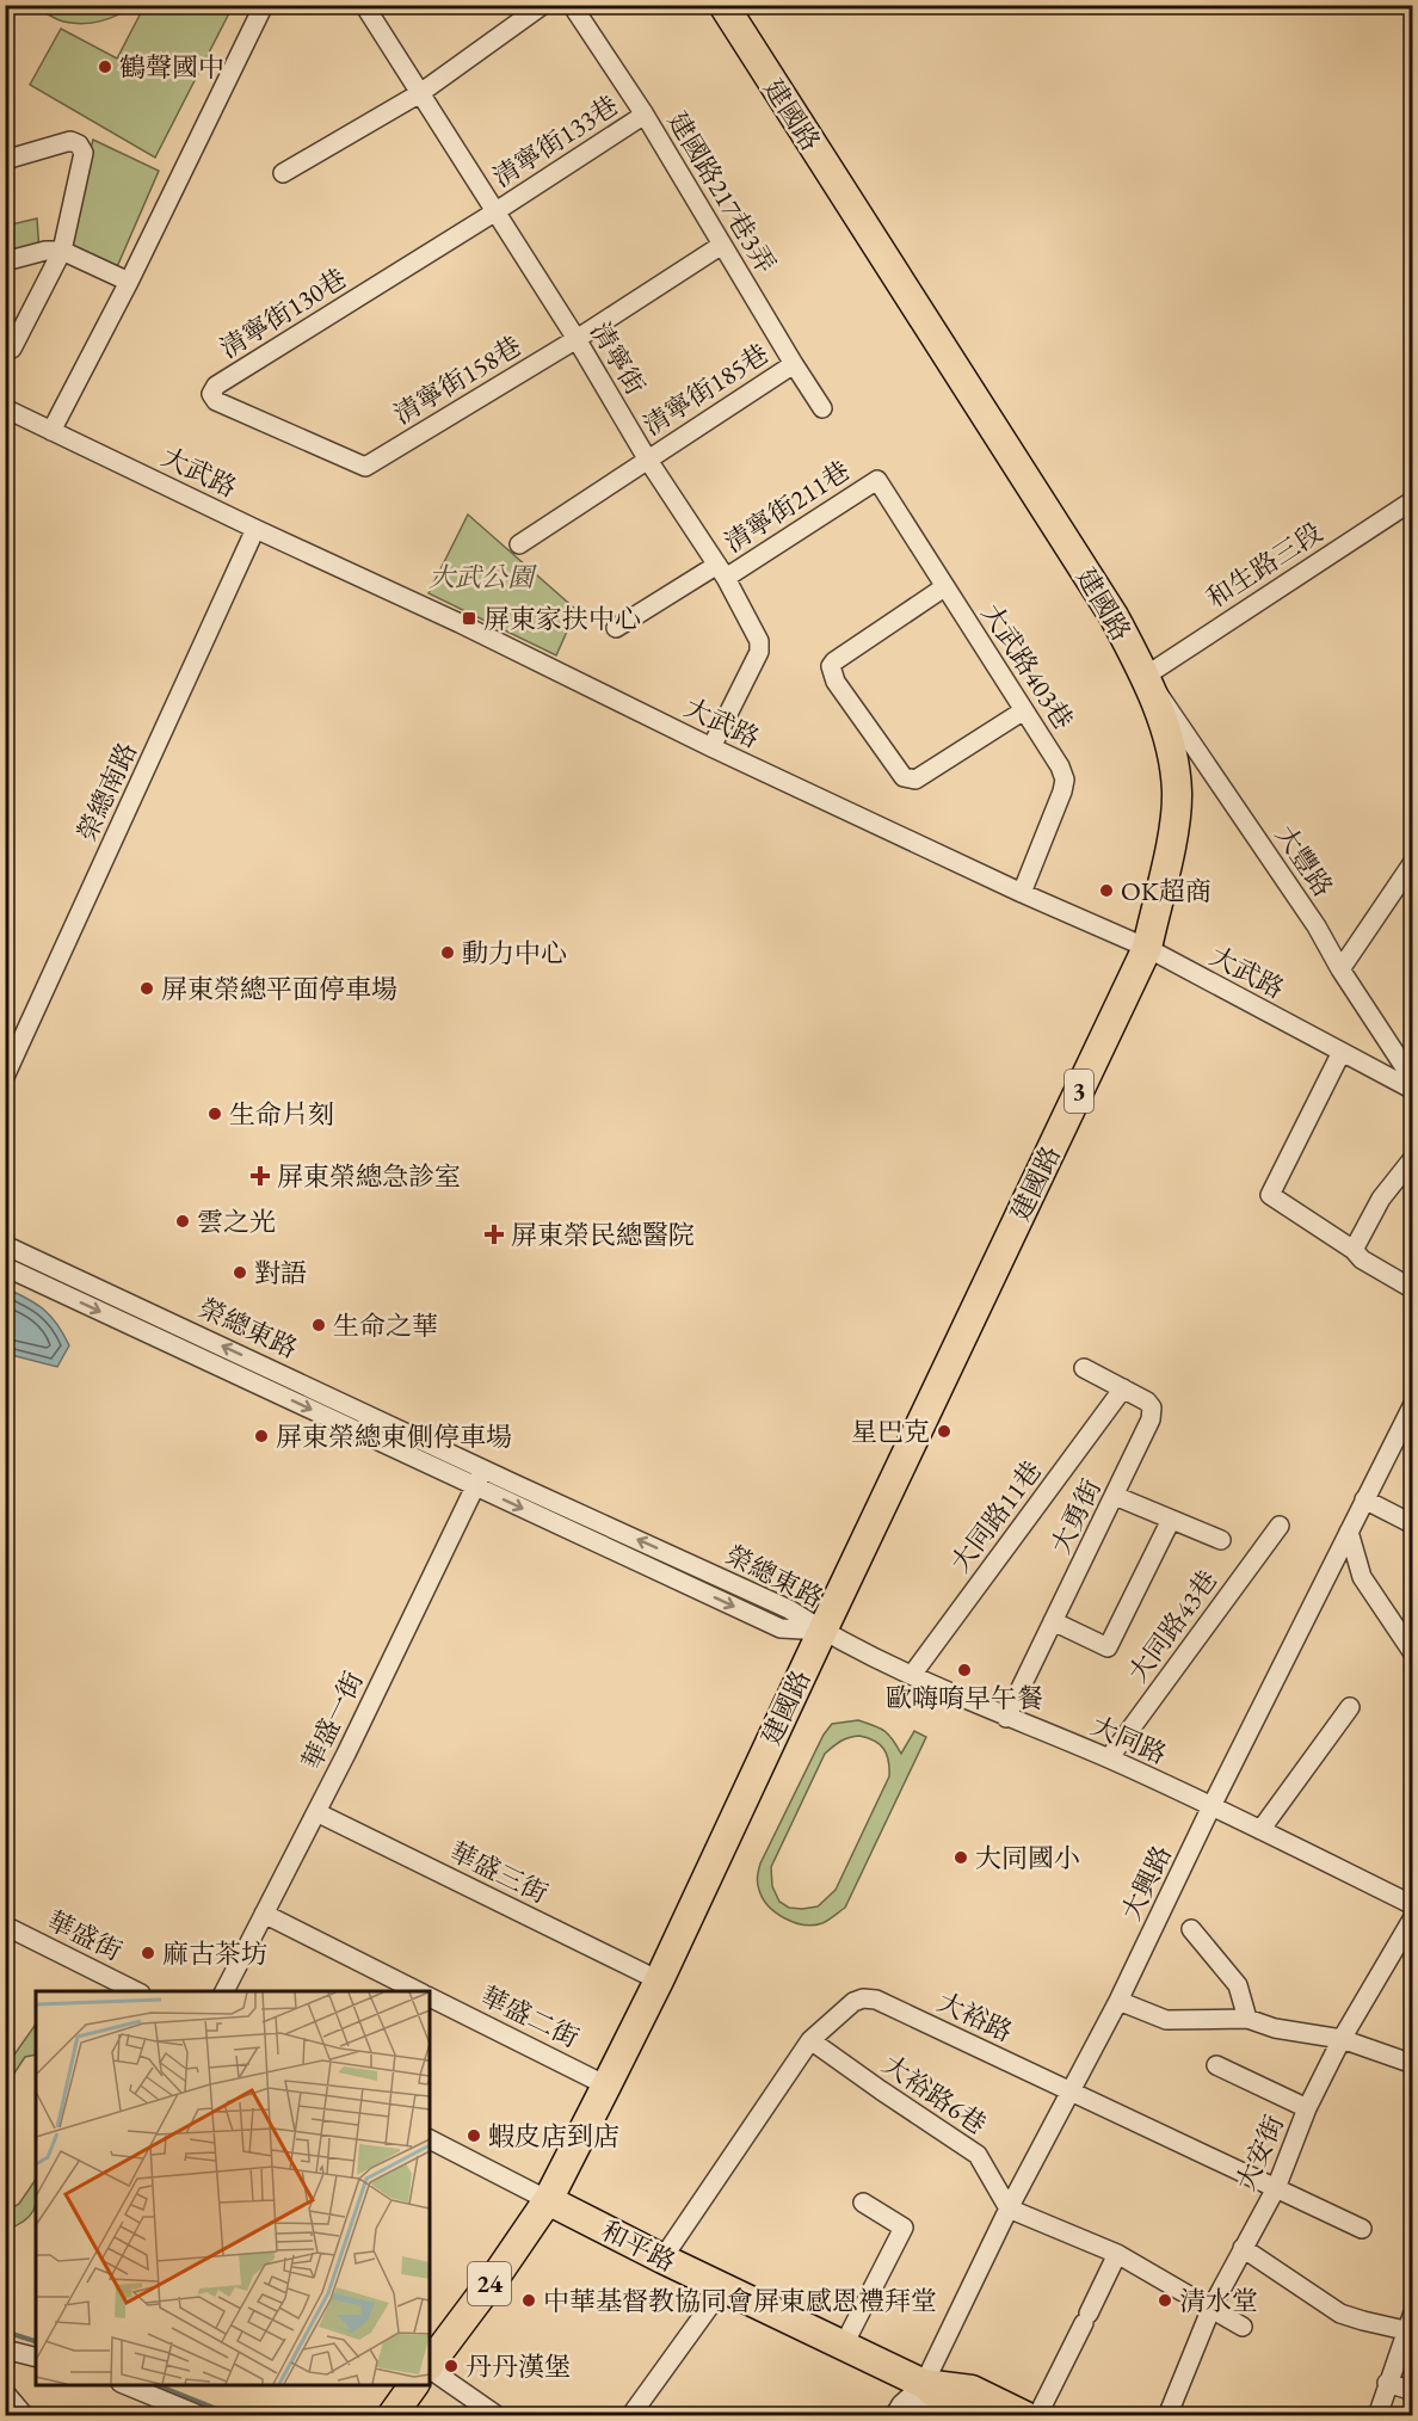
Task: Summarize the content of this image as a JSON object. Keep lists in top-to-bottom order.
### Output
{
  "streets": {
    "main road": [
      "建國路",
      "3",
      "和平路",
      "24"
    ],
    "street": [
      "清寧街133巷",
      "建國路217巷3弄",
      "清寧街130巷",
      "清寧街",
      "清寧街158巷",
      "清寧街185巷",
      "大武路",
      "清寧街211巷",
      "和生路三段",
      "大武路403巷",
      "榮總南路",
      "大豐路",
      "榮總東路",
      "大同路11巷",
      "大勇街",
      "大同路43巷",
      "華盛一街",
      "大同路",
      "華盛三街",
      "大興路",
      "華盛街",
      "華盛二街",
      "大裕路",
      "大裕路6巷",
      "大安街"
    ]
  },
  "crossings": [
    ["建國路", "大武路"],
    ["建國路", "和生路三段"],
    ["建國路", "大豐路"],
    ["建國路", "榮總東路"],
    ["建國路", "大同路"],
    ["建國路", "華盛三街"],
    ["建國路", "華盛二街"],
    ["建國路", "和平路"],
    ["清寧街133巷", "建國路217巷3弄"],
    ["清寧街133巷", "清寧街130巷"],
    ["清寧街133巷", "清寧街"],
    ["建國路217巷3弄", "清寧街158巷"],
    ["建國路217巷3弄", "清寧街185巷"],
    ["清寧街130巷", "清寧街"],
    ["清寧街130巷", "清寧街158巷"],
    ["清寧街", "清寧街158巷"],
    ["清寧街", "清寧街185巷"],
    ["清寧街", "大武路"],
    ["清寧街", "清寧街211巷"],
    ["大武路", "大武路403巷"],
    ["大武路", "榮總南路"],
    ["清寧街211巷", "大武路403巷"],
    ["和生路三段", "大豐路"],
    ["榮總東路", "華盛一街"],
    ["榮總東路", "大同路"],
    ["大同路11巷", "大勇街"],
    ["大同路11巷", "大同路"],
    ["大勇街", "大同路"],
    ["大同路43巷", "大同路"],
    ["華盛一街", "華盛三街"],
    ["大同路", "大興路"],
    ["大興路", "大裕路"],
    ["大興路", "大裕路6巷"],
    ["大興路", "和平路"],
    ["大裕路", "大裕路6巷"],
    ["大裕路", "大安街"],
    ["大裕路", "和平路"]
  ],
  "parks": ["大武公園"],
  "places": {
    "other": [
      "鶴聲國中",
      "OK超商",
      "動力中心",
      "屏東榮總平面停車場",
      "生命片刻",
      "雲之光",
      "對語",
      "生命之華",
      "星巴克",
      "屏東榮總東側停車場",
      "歐嗨唷早午餐",
      "大同國小",
      "麻古茶坊",
      "蝦皮店到店",
      "中華基督教協同會屏東感恩禮拜堂",
      "清水堂",
      "丹丹漢堡"
    ],
    "transit": ["屏東家扶中心"],
    "health": ["屏東榮總急診室", "屏東榮民總醫院"]
  }
}
